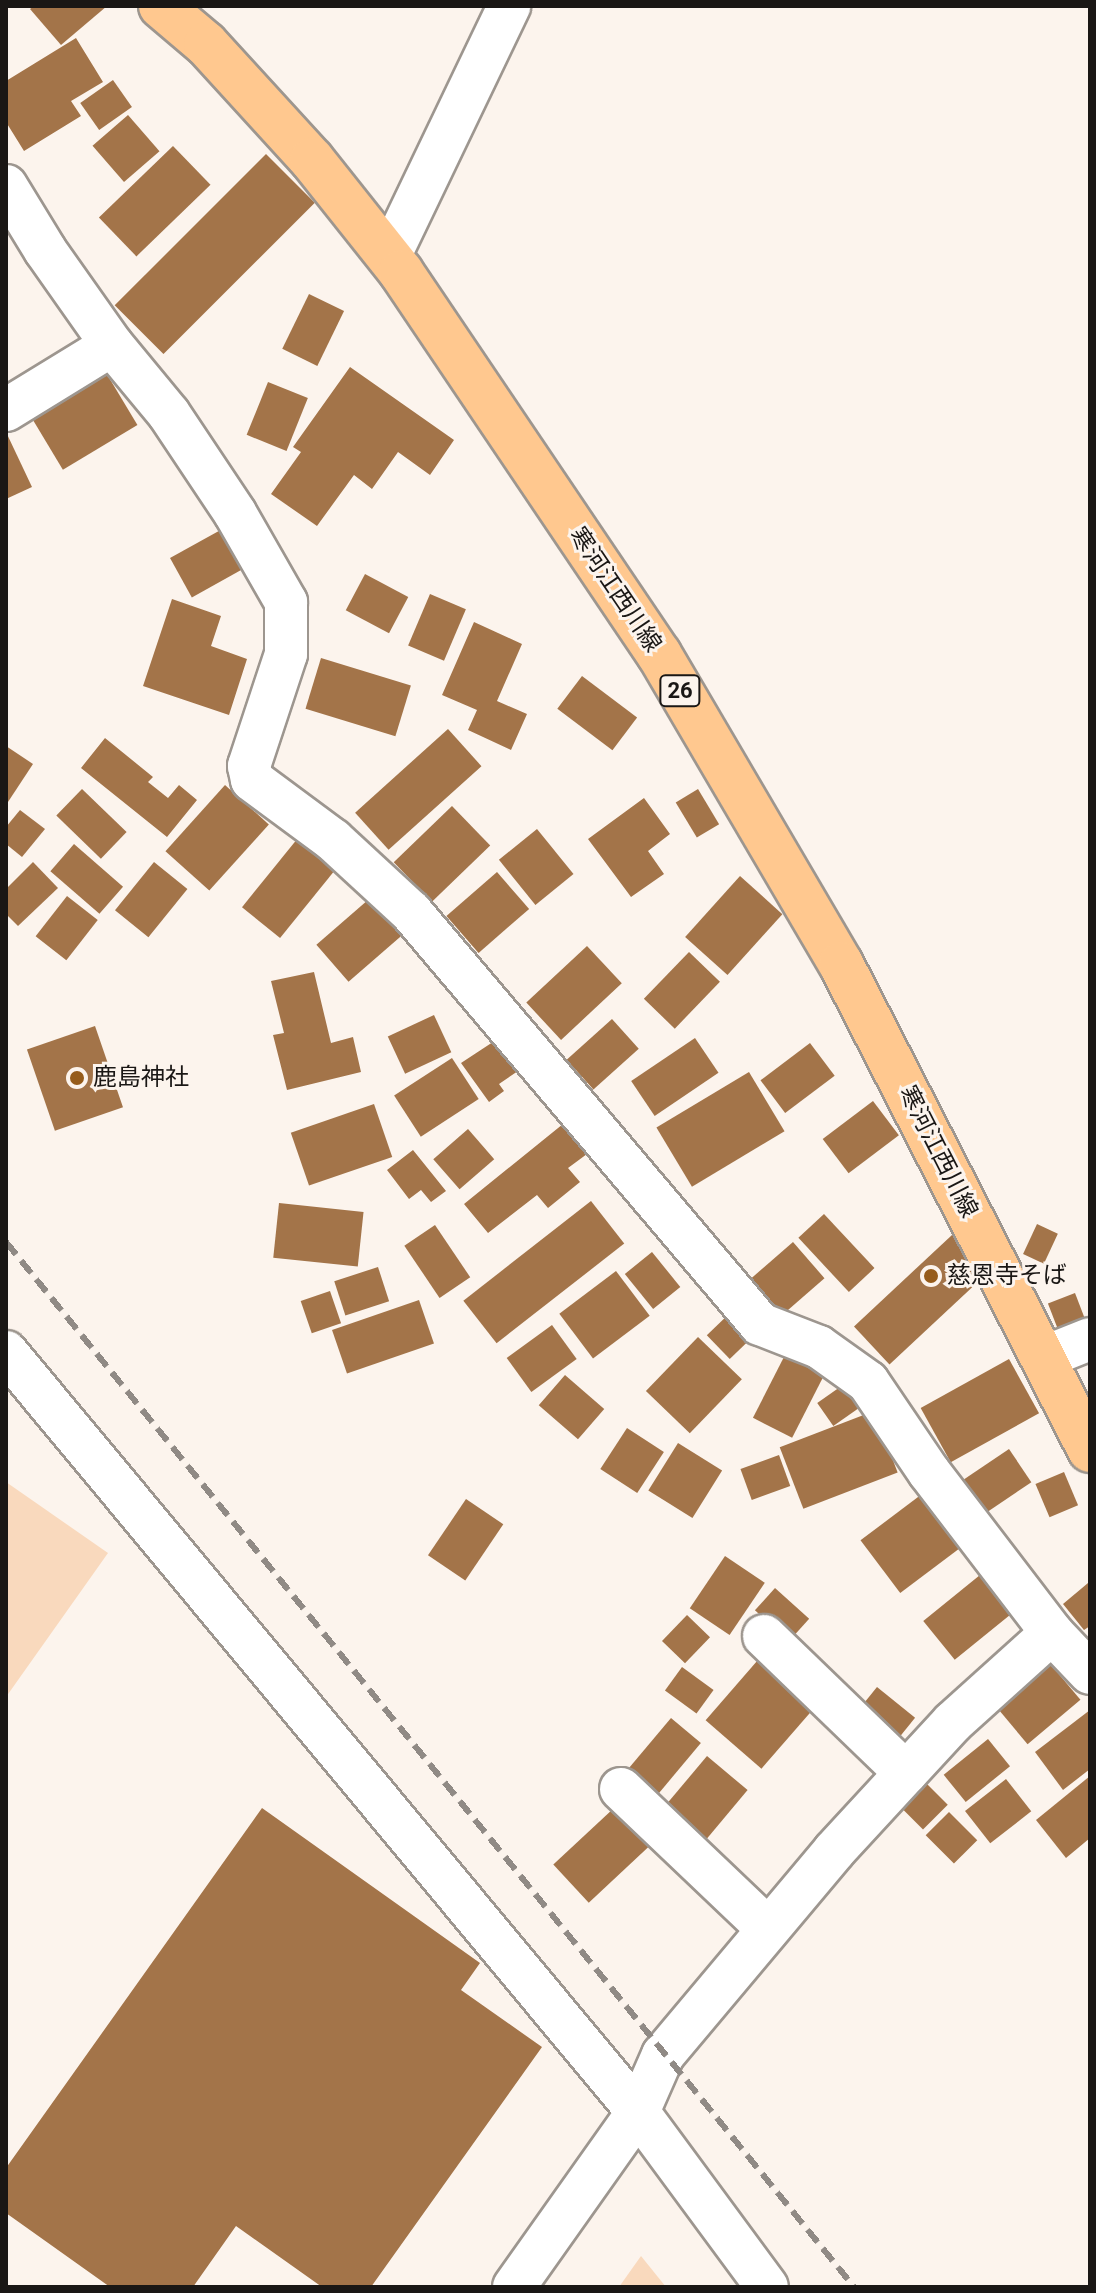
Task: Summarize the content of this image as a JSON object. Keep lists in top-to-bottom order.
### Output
{
  "streets": {
    "main road": ["寒河江西川線", "26"]
  },
  "places": ["鹿島神社", "慈恩寺そば"]
}
